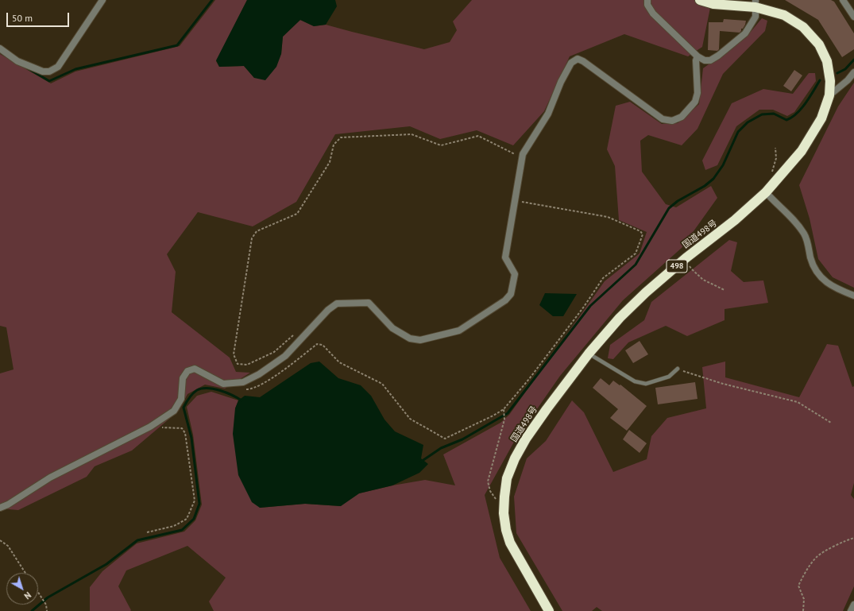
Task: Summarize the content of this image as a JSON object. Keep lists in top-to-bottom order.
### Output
{
  "streets": {
    "highway": ["国道498号", "498"]
  },
  "scale_bar": "50 m",
  "north": "bottom right"
}
